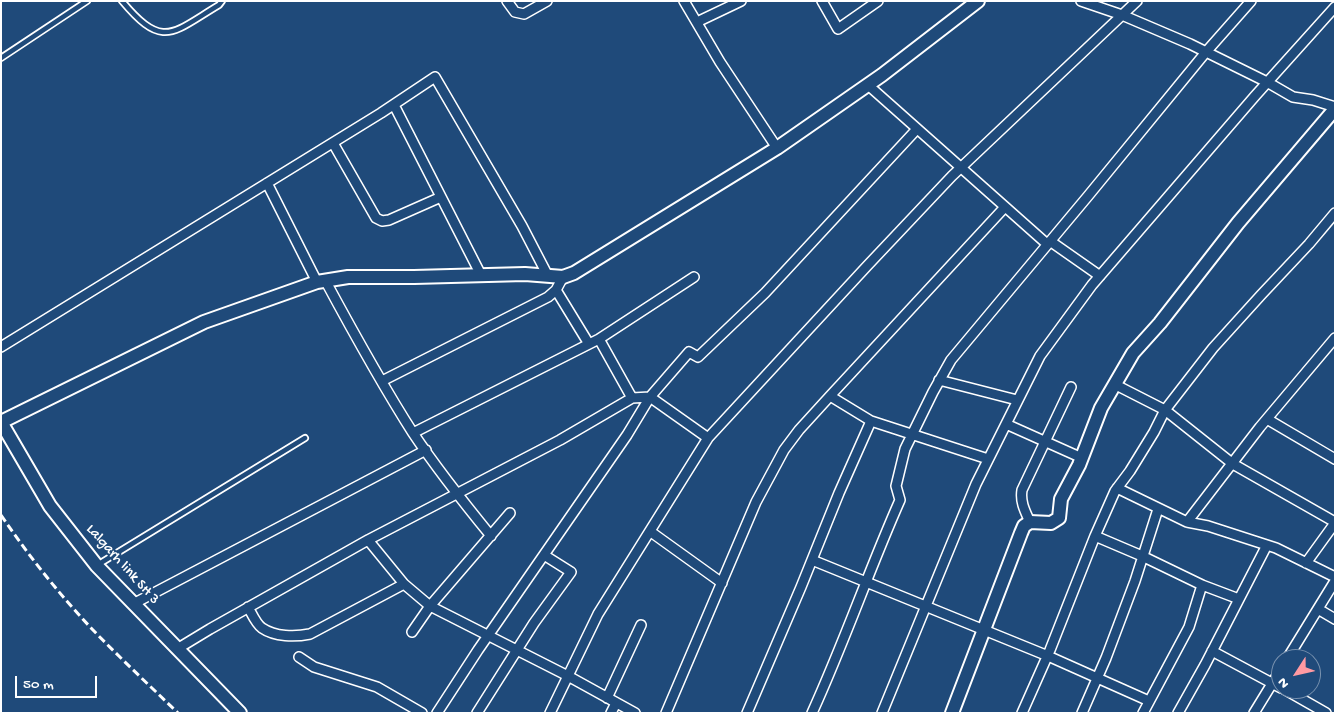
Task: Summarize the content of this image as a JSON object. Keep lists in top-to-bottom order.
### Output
{
  "streets": {
    "street": ["Lalgarh link SH 3"]
  },
  "scale_bar": "50 m",
  "north": "bottom left"
}
